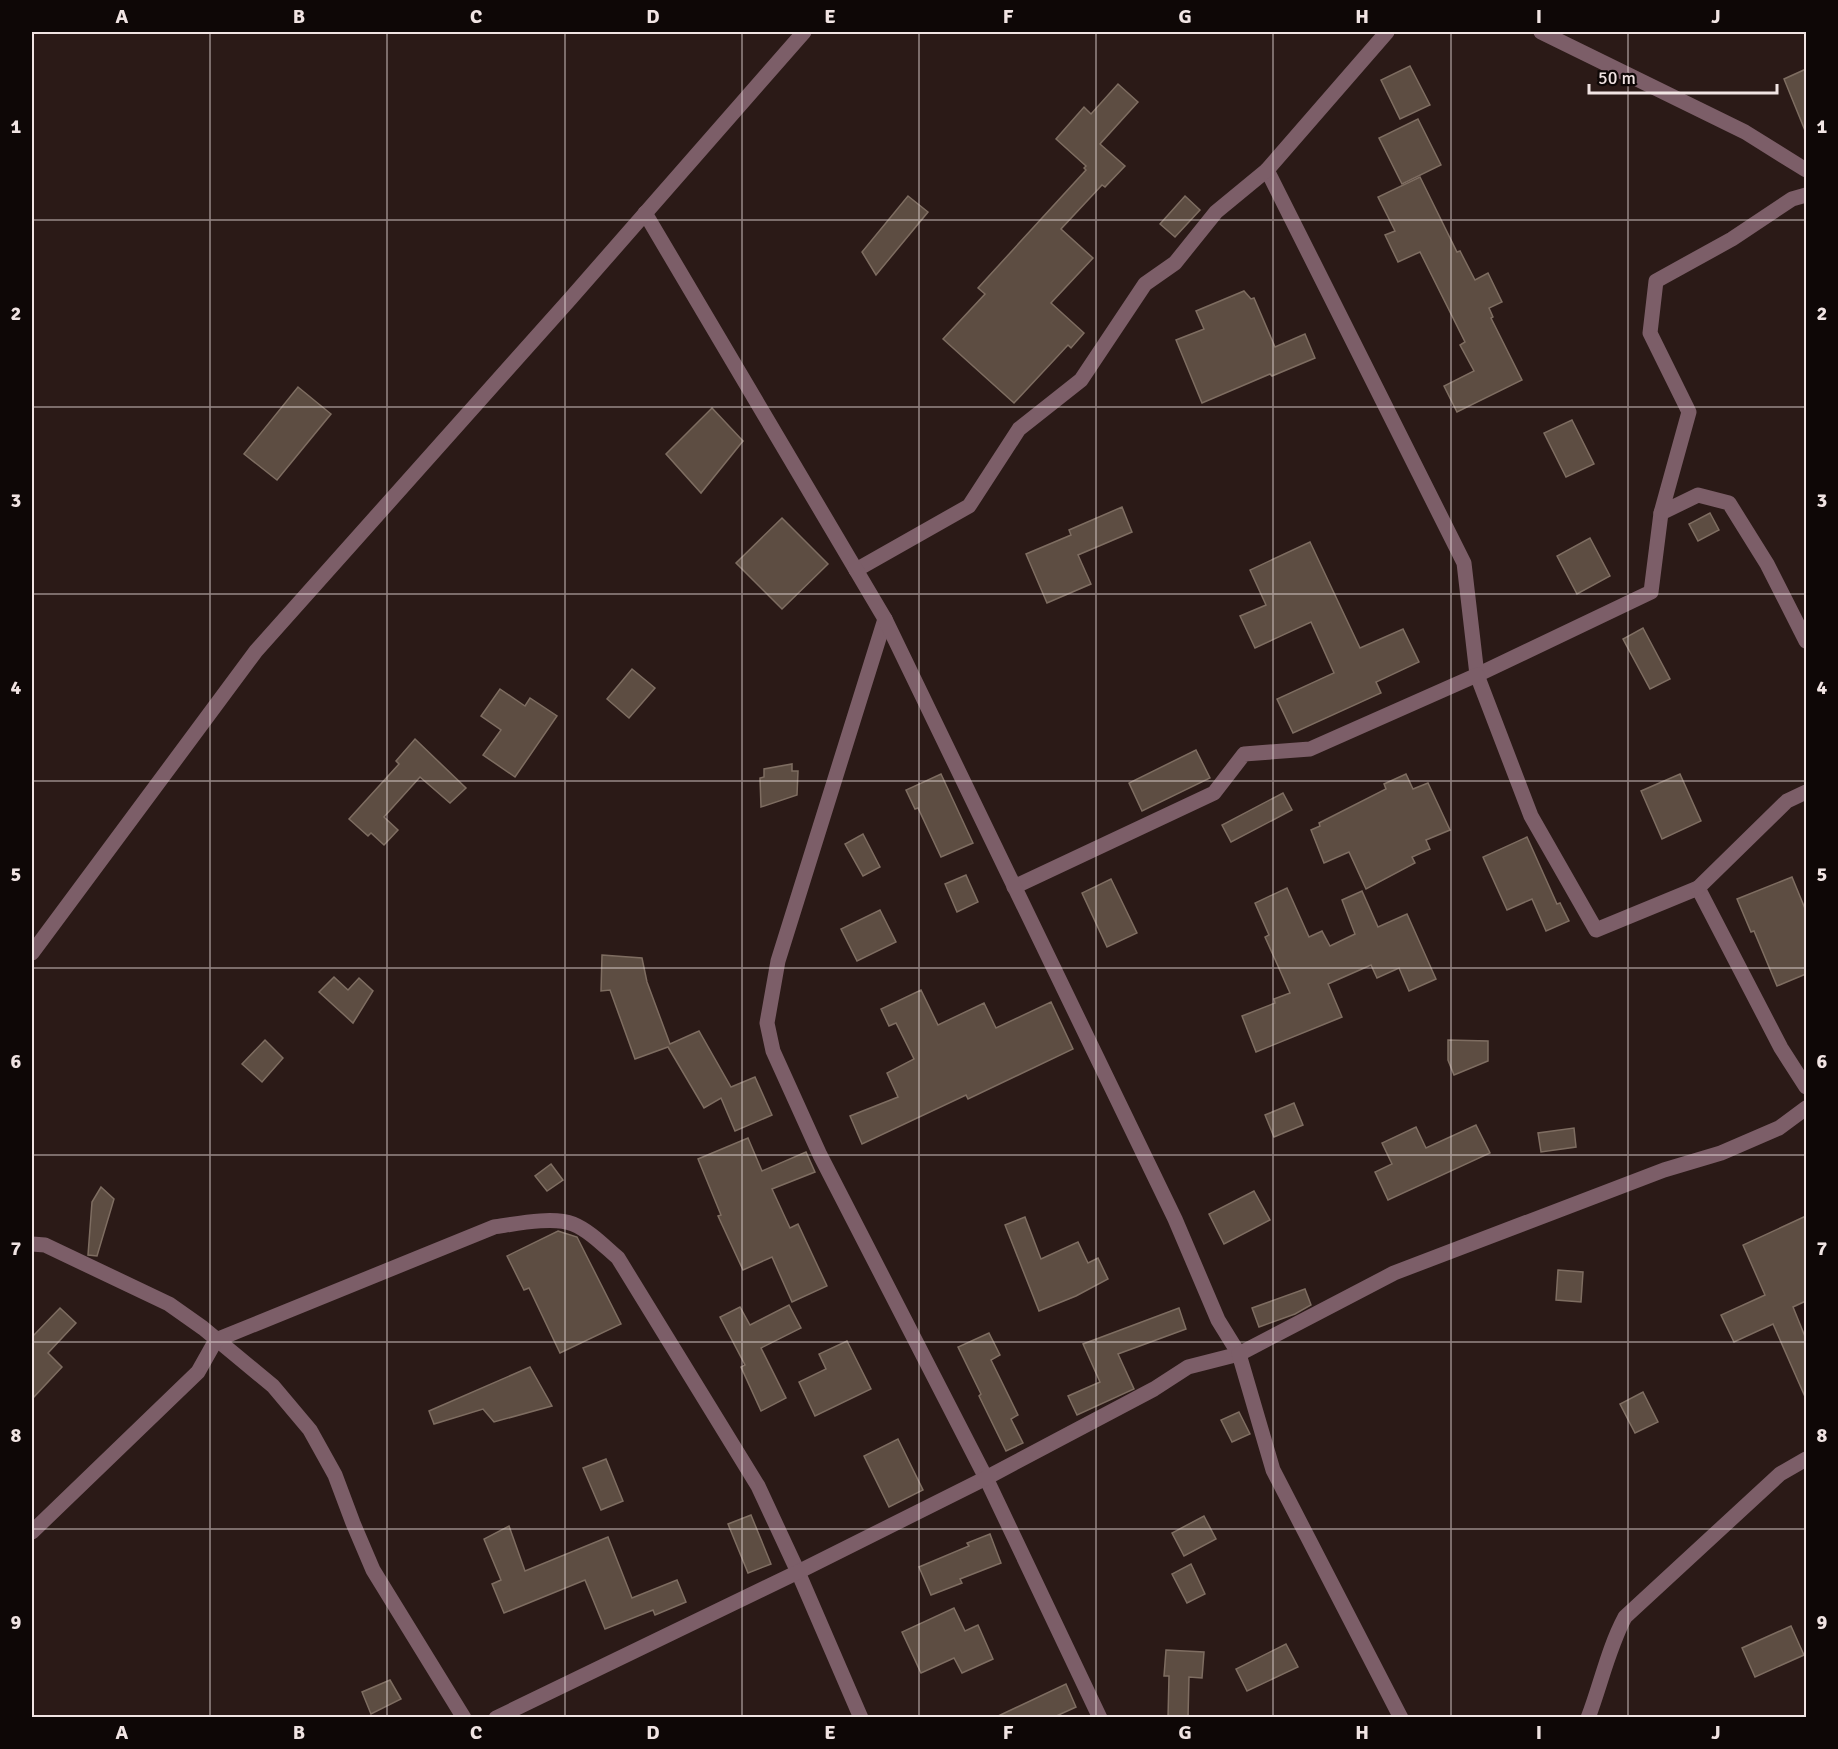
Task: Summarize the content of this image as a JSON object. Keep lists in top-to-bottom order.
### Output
{
  "scale_bar": "50 m",
  "grid": {
    "columns": [
      "A",
      "B",
      "C",
      "D",
      "E",
      "F",
      "G",
      "H",
      "I",
      "J"
    ],
    "rows": [
      "1",
      "2",
      "3",
      "4",
      "5",
      "6",
      "7",
      "8",
      "9"
    ]
  }
}
